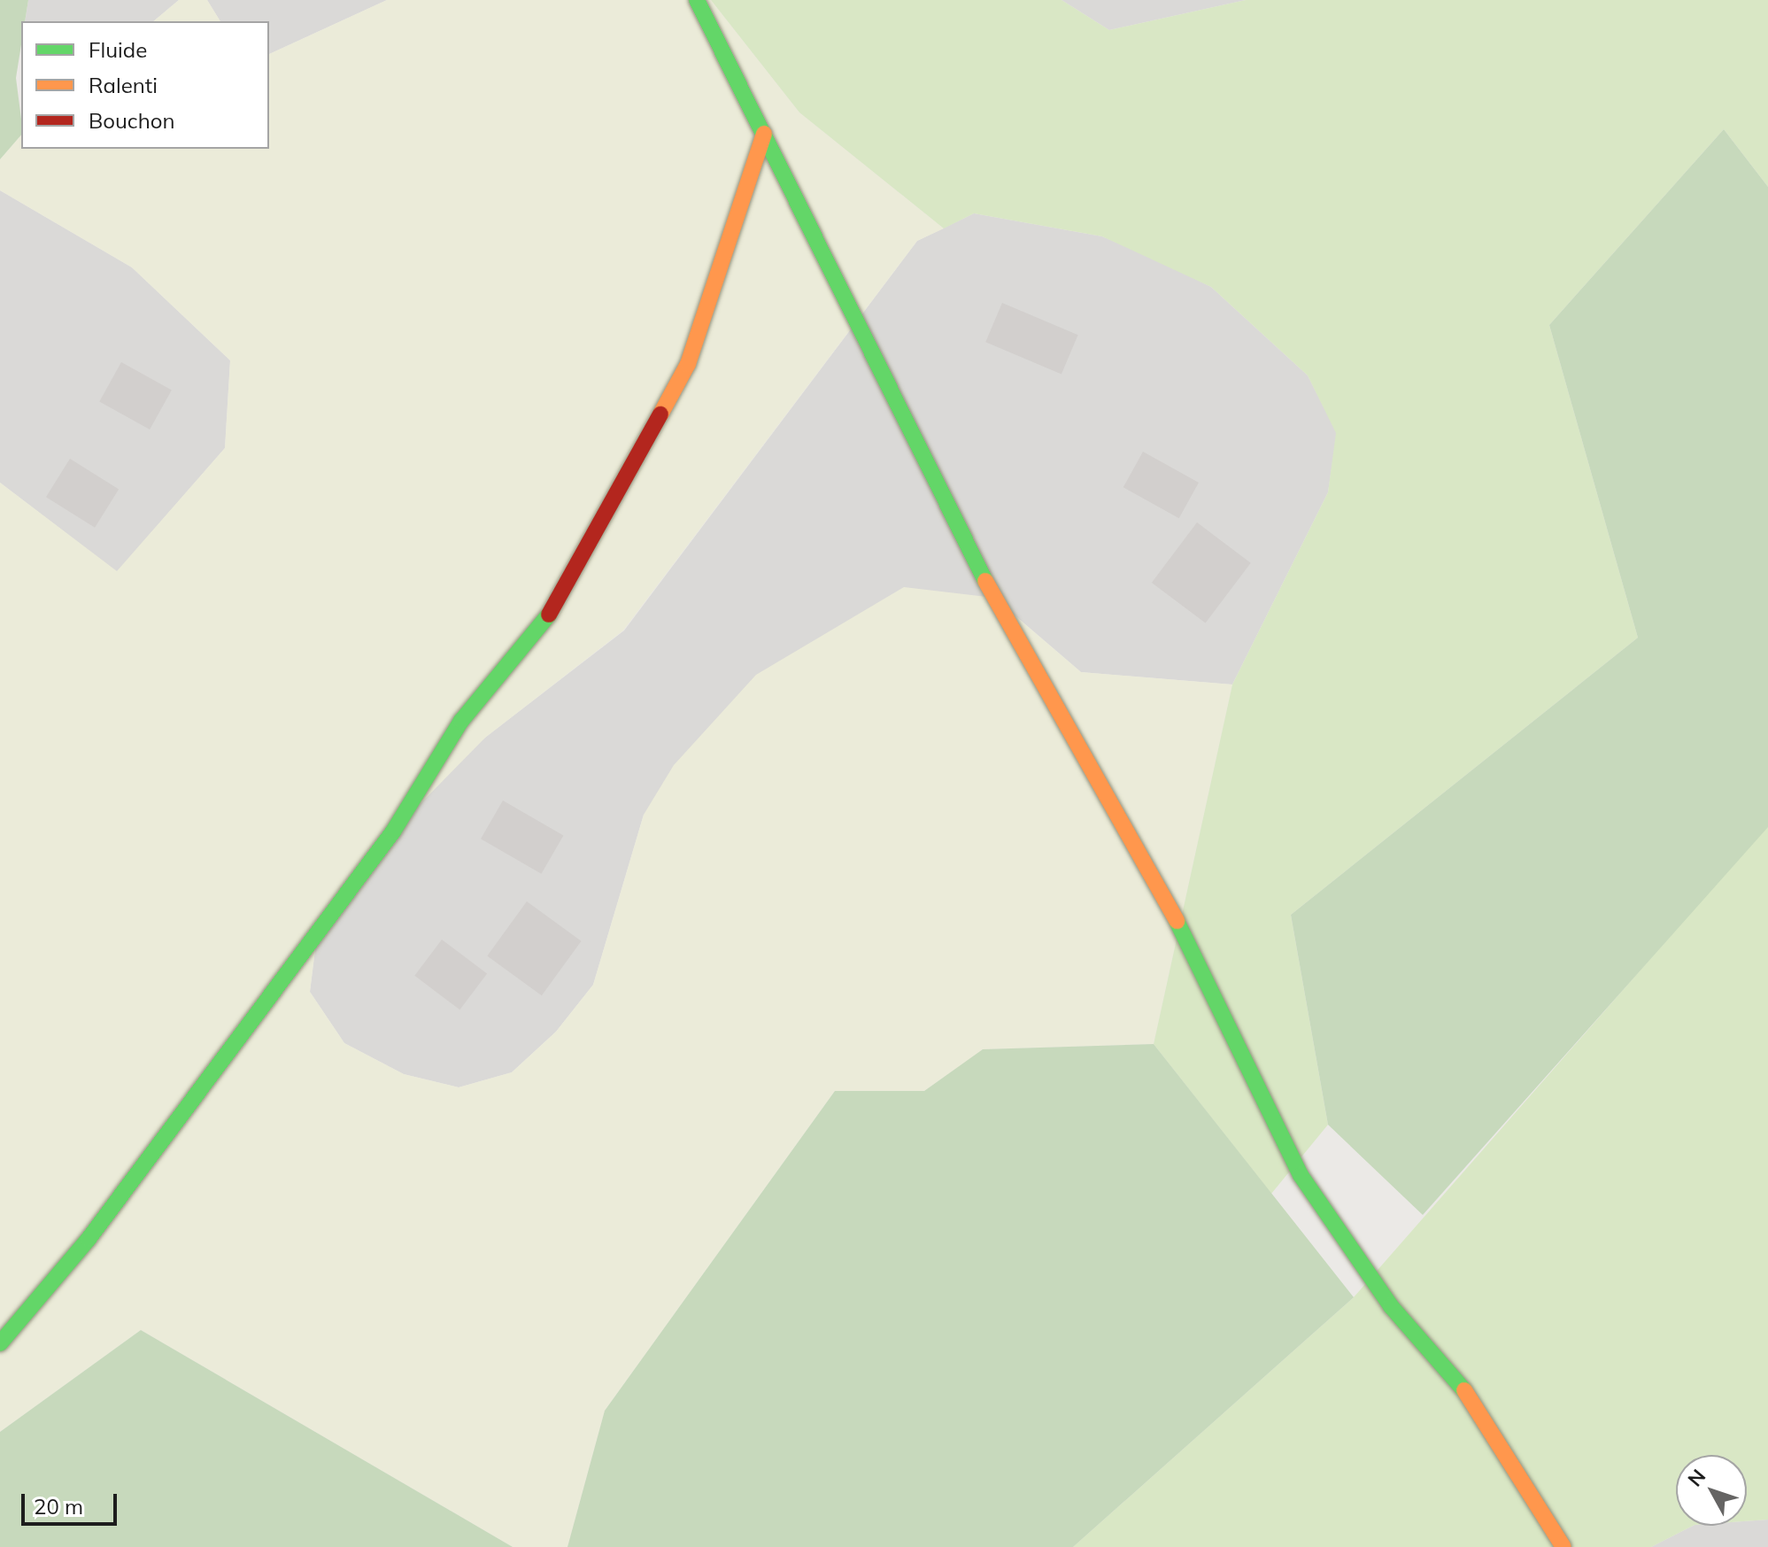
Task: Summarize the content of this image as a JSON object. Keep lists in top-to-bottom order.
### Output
{
  "legend": ["Fluide", "Ralenti", "Bouchon"],
  "scale_bar": "20 m",
  "north": "top left"
}
